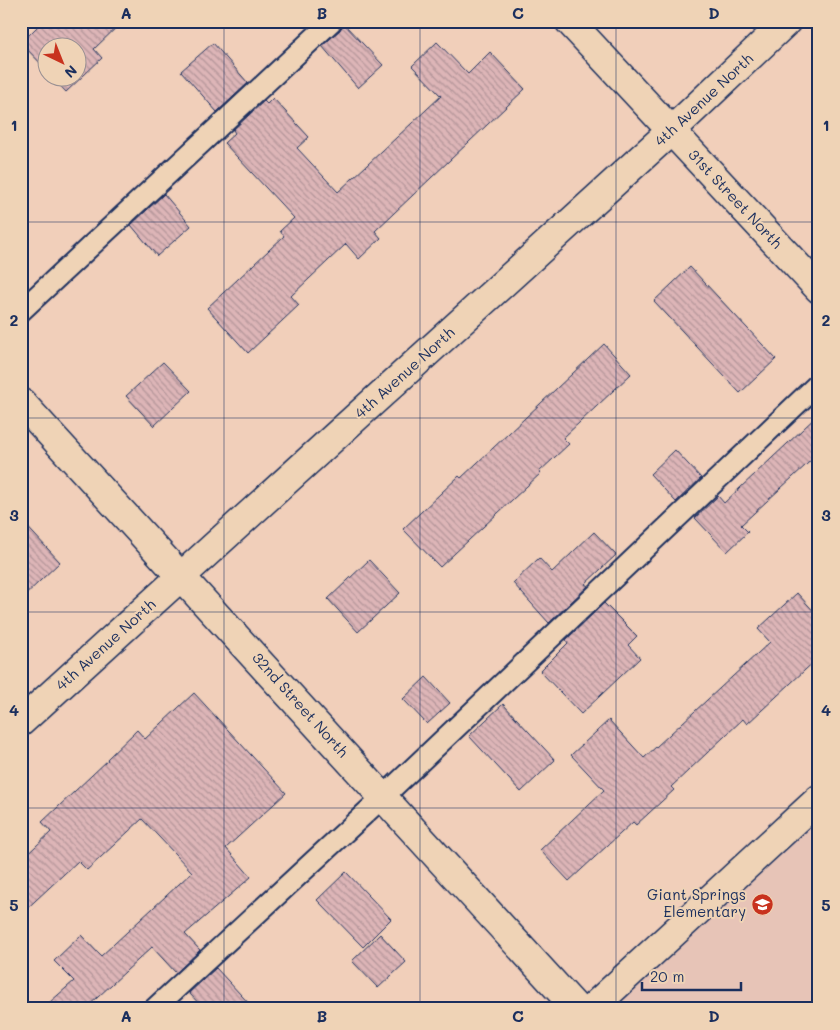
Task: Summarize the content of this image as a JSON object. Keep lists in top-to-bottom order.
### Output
{
  "streets": {
    "street": ["4th Avenue North", "31st Street North", "32nd Street North"]
  },
  "crossings": [
    ["4th Avenue North", "31st Street North"],
    ["4th Avenue North", "32nd Street North"]
  ],
  "places": {
    "school or university": ["Giant Springs Elementary"]
  },
  "scale_bar": "20 m",
  "north": "bottom right",
  "grid": {
    "columns": [
      "A",
      "B",
      "C",
      "D"
    ],
    "rows": [
      "1",
      "2",
      "3",
      "4",
      "5"
    ]
  }
}
